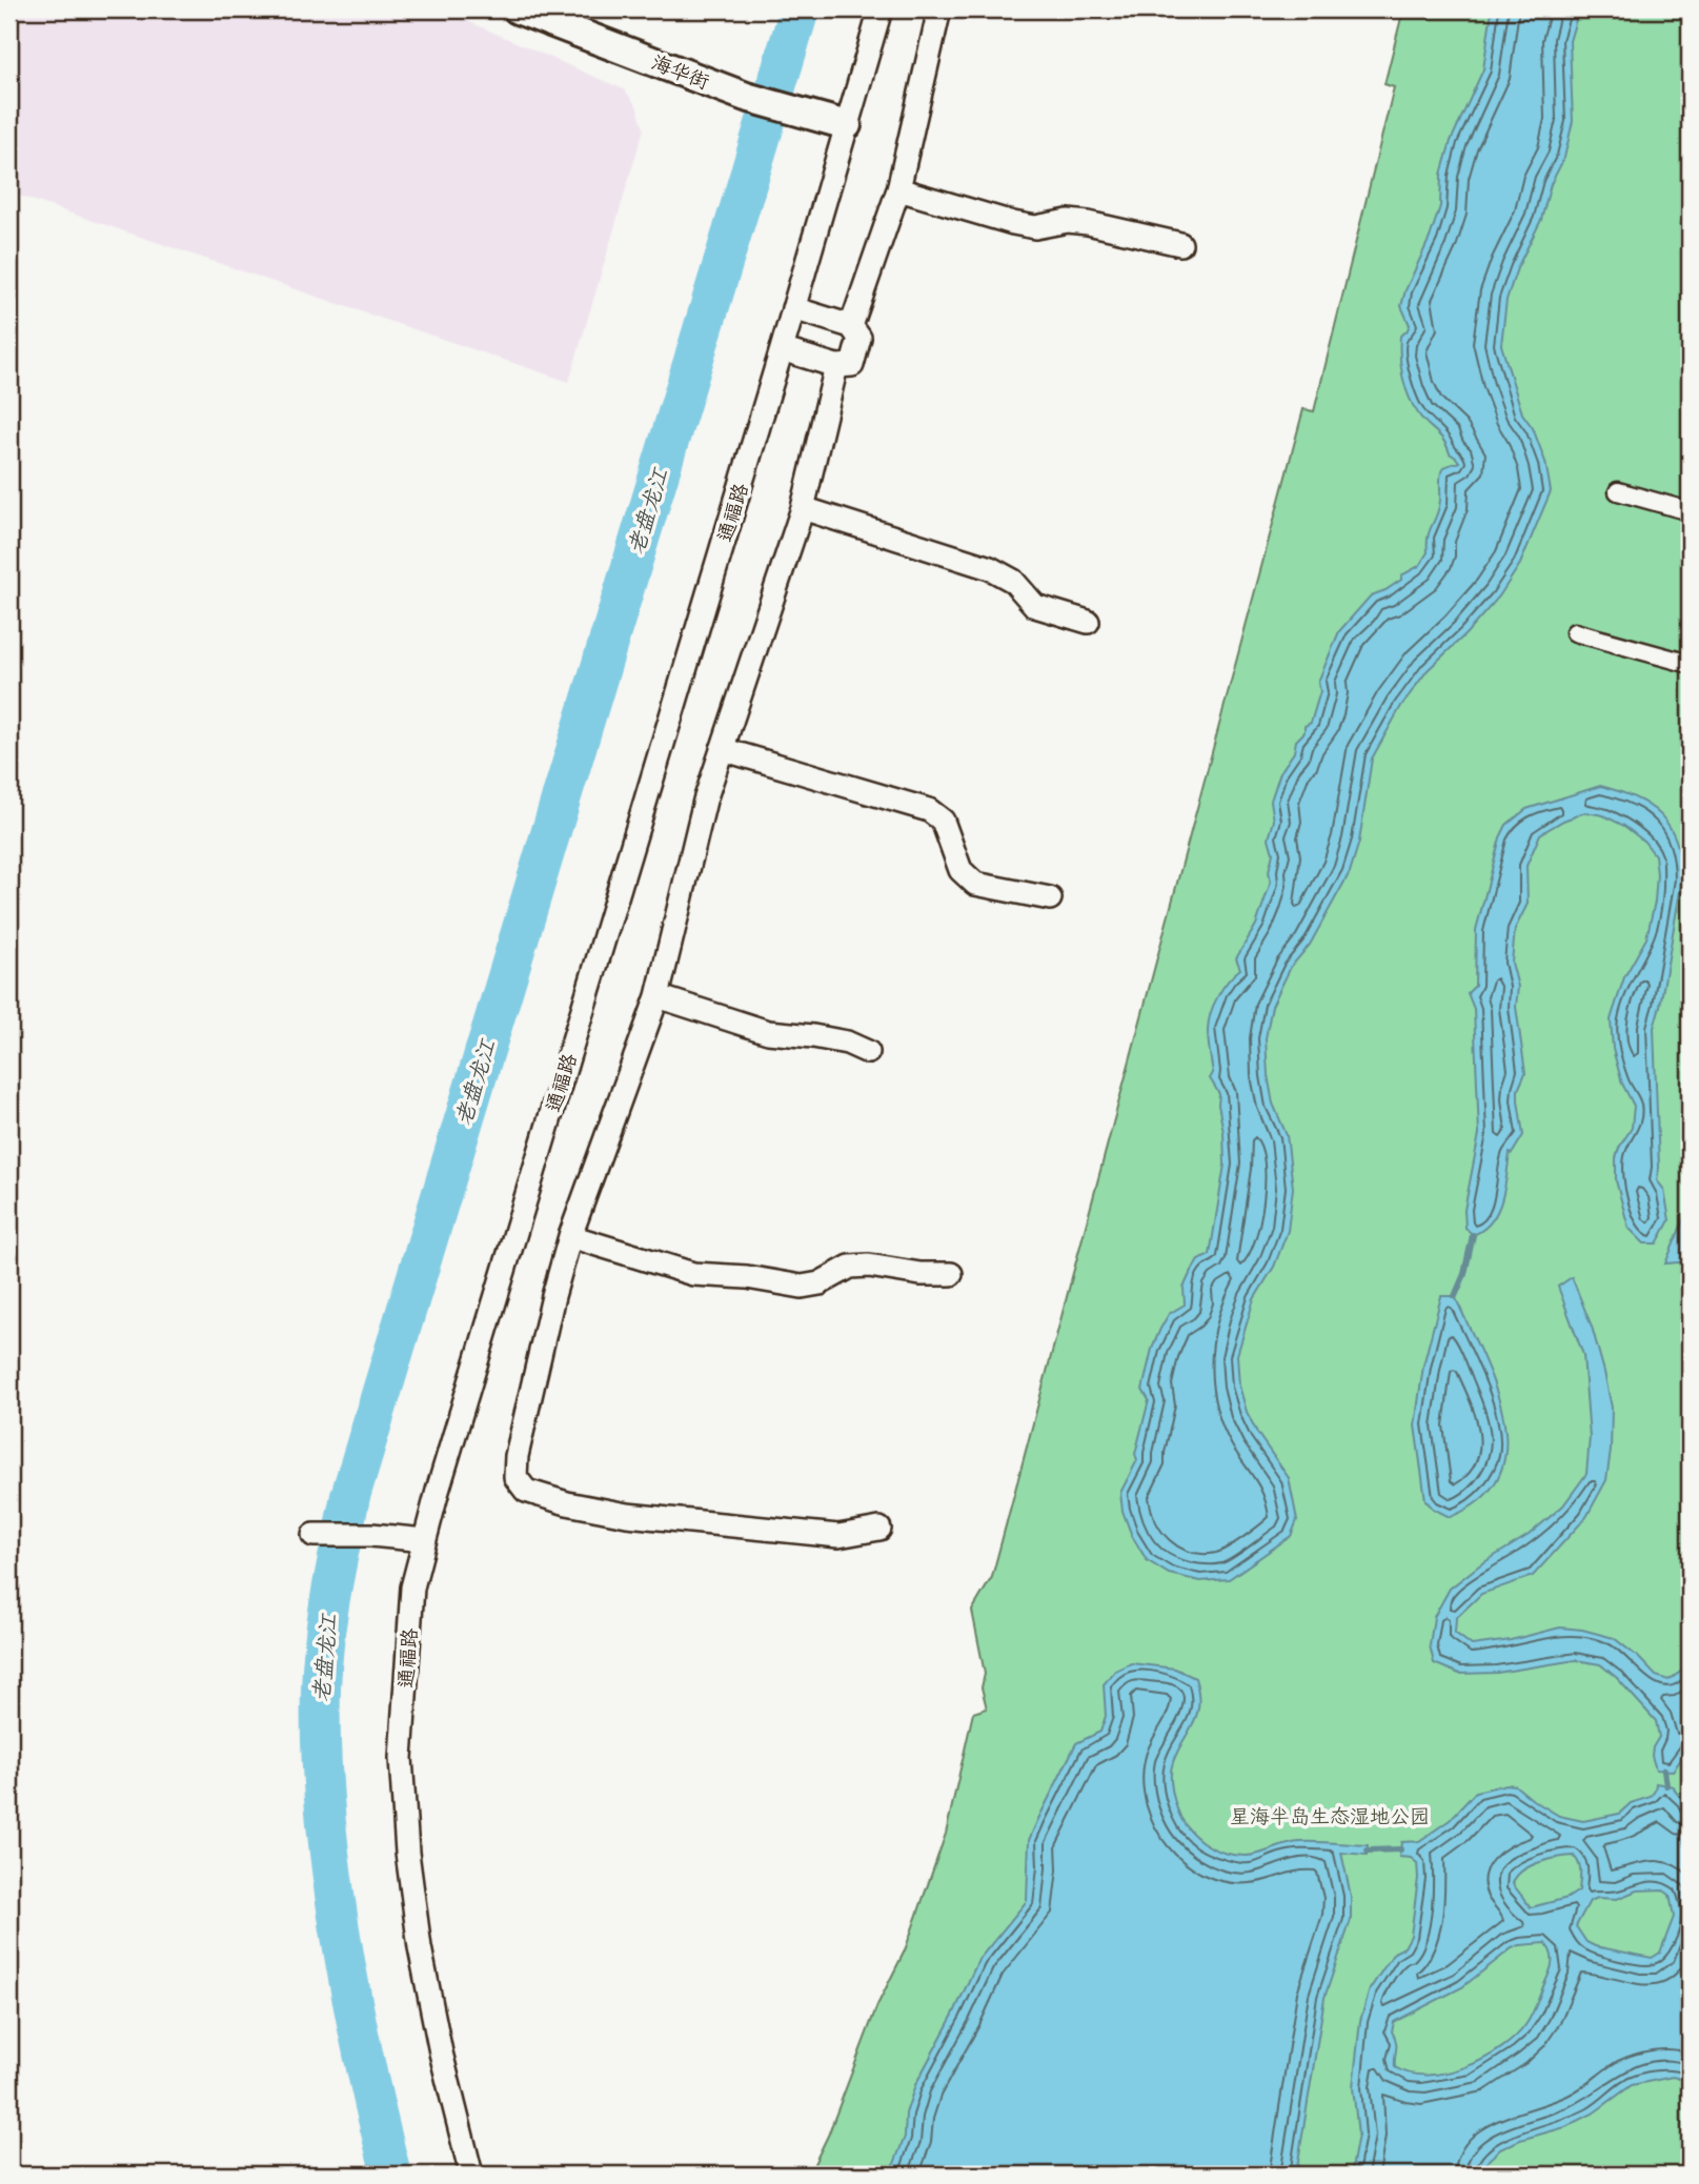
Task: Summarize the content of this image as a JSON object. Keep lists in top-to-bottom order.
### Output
{
  "streets": {
    "street": ["海华街", "通福路"]
  },
  "crossings": [
    ["海华街", "通福路"]
  ],
  "water": ["老盘龙江"],
  "parks": ["星海半岛生态湿地公园"]
}
